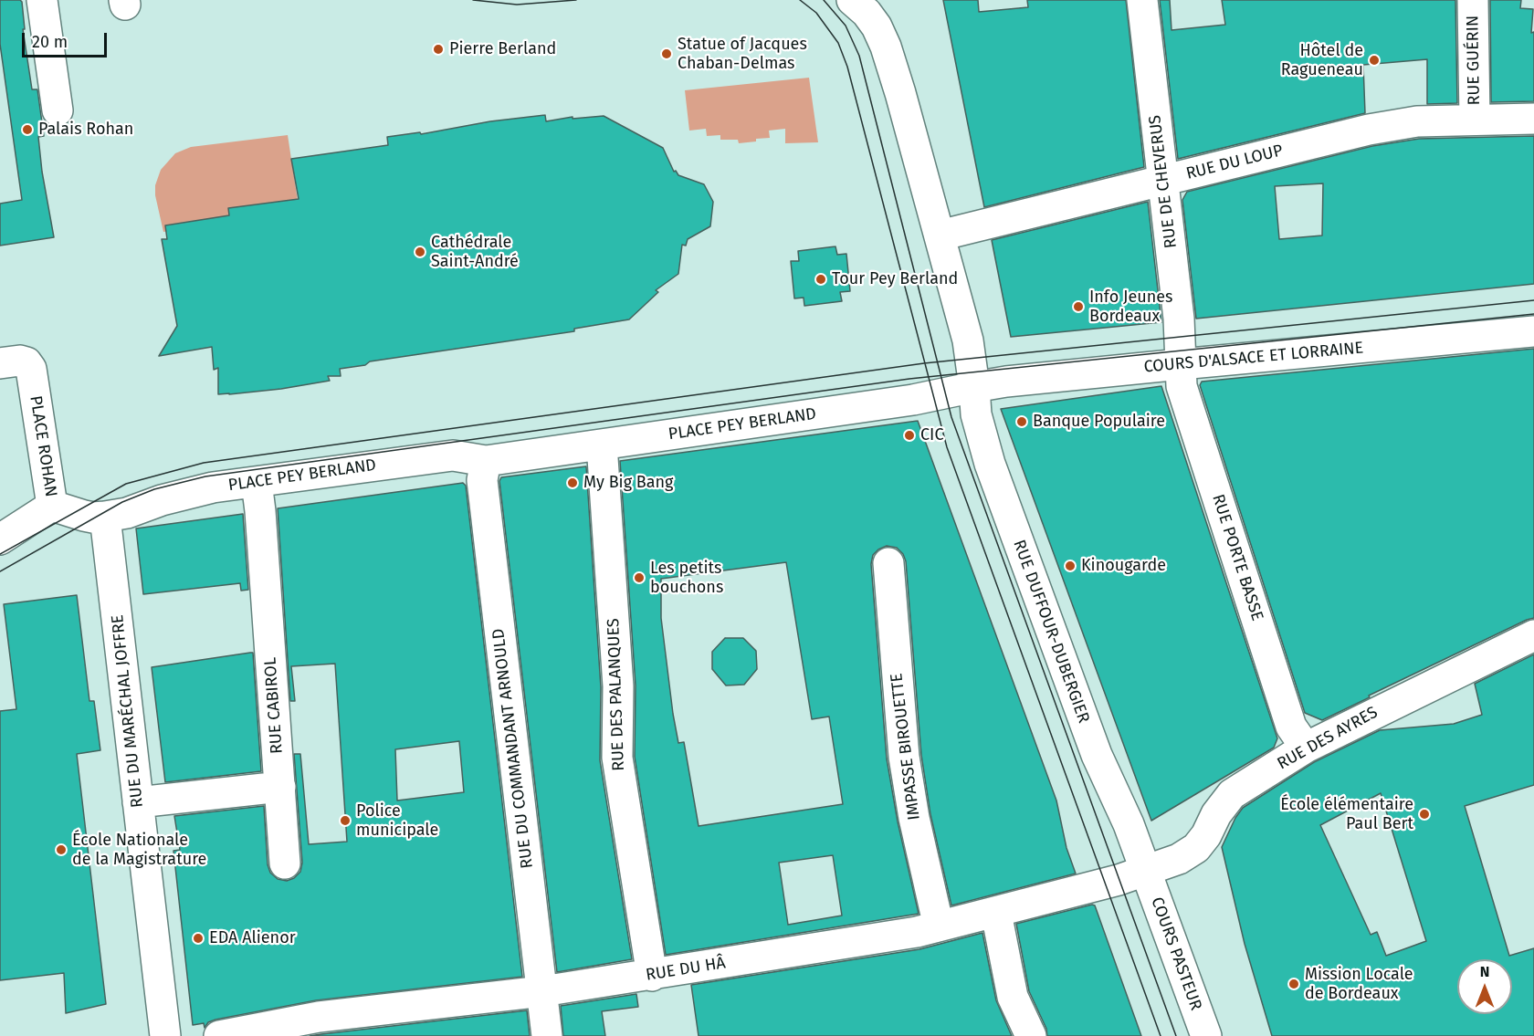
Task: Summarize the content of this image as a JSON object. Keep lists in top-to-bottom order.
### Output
{
  "streets": {
    "street": [
      "RUE GUÉRIN",
      "RUE DU LOUP",
      "RUE DE CHEVERUS",
      "COURS D'ALSACE ET LORRAINE",
      "PLACE PEY BERLAND",
      "PLACE ROHAN",
      "RUE PORTE BASSE",
      "RUE DUFFOUR-DUBERGIER",
      "RUE DES PALANQUES",
      "RUE CABIROL",
      "RUE DU MARÉCHAL JOFFRE",
      "RUE DES AYRES",
      "IMPASSE BIROUETTE",
      "RUE DU COMMANDANT ARNOULD",
      "COURS PASTEUR",
      "RUE DU HÂ"
    ]
  },
  "crossings": [
    ["RUE GUÉRIN", "RUE DU LOUP"],
    ["RUE DU LOUP", "RUE DE CHEVERUS"],
    ["RUE DE CHEVERUS", "COURS D'ALSACE ET LORRAINE"],
    ["RUE DE CHEVERUS", "RUE PORTE BASSE"],
    ["COURS D'ALSACE ET LORRAINE", "PLACE PEY BERLAND"],
    ["COURS D'ALSACE ET LORRAINE", "RUE PORTE BASSE"],
    ["COURS D'ALSACE ET LORRAINE", "RUE DUFFOUR-DUBERGIER"],
    ["PLACE PEY BERLAND", "PLACE ROHAN"],
    ["PLACE PEY BERLAND", "RUE DUFFOUR-DUBERGIER"],
    ["PLACE PEY BERLAND", "RUE DES PALANQUES"],
    ["PLACE PEY BERLAND", "RUE CABIROL"],
    ["PLACE PEY BERLAND", "RUE DU MARÉCHAL JOFFRE"],
    ["PLACE PEY BERLAND", "RUE DU COMMANDANT ARNOULD"],
    ["PLACE ROHAN", "RUE DU MARÉCHAL JOFFRE"],
    ["RUE PORTE BASSE", "RUE DES AYRES"],
    ["RUE DUFFOUR-DUBERGIER", "RUE DES AYRES"],
    ["RUE DUFFOUR-DUBERGIER", "COURS PASTEUR"],
    ["RUE DUFFOUR-DUBERGIER", "RUE DU HÂ"],
    ["RUE DES PALANQUES", "RUE DU HÂ"],
    ["RUE DES AYRES", "COURS PASTEUR"],
    ["RUE DES AYRES", "RUE DU HÂ"],
    ["IMPASSE BIROUETTE", "RUE DU HÂ"],
    ["RUE DU COMMANDANT ARNOULD", "RUE DU HÂ"],
    ["COURS PASTEUR", "RUE DU HÂ"]
  ],
  "places": [
    "Pierre Berland",
    "Statue of Jacques Chaban-Delmas",
    "Hôtel de Ragueneau",
    "Palais Rohan",
    "Cathédrale Saint-André",
    "Tour Pey Berland",
    "Info Jeunes Bordeaux",
    "Banque Populaire",
    "CIC",
    "My Big Bang",
    "Kinougarde",
    "Les petits bouchons",
    "École élémentaire Paul Bert",
    "Police municipale",
    "École Nationale de la Magistrature",
    "EDA Alienor",
    "Mission Locale de Bordeaux"
  ],
  "scale_bar": "20 m",
  "north": "top"
}
